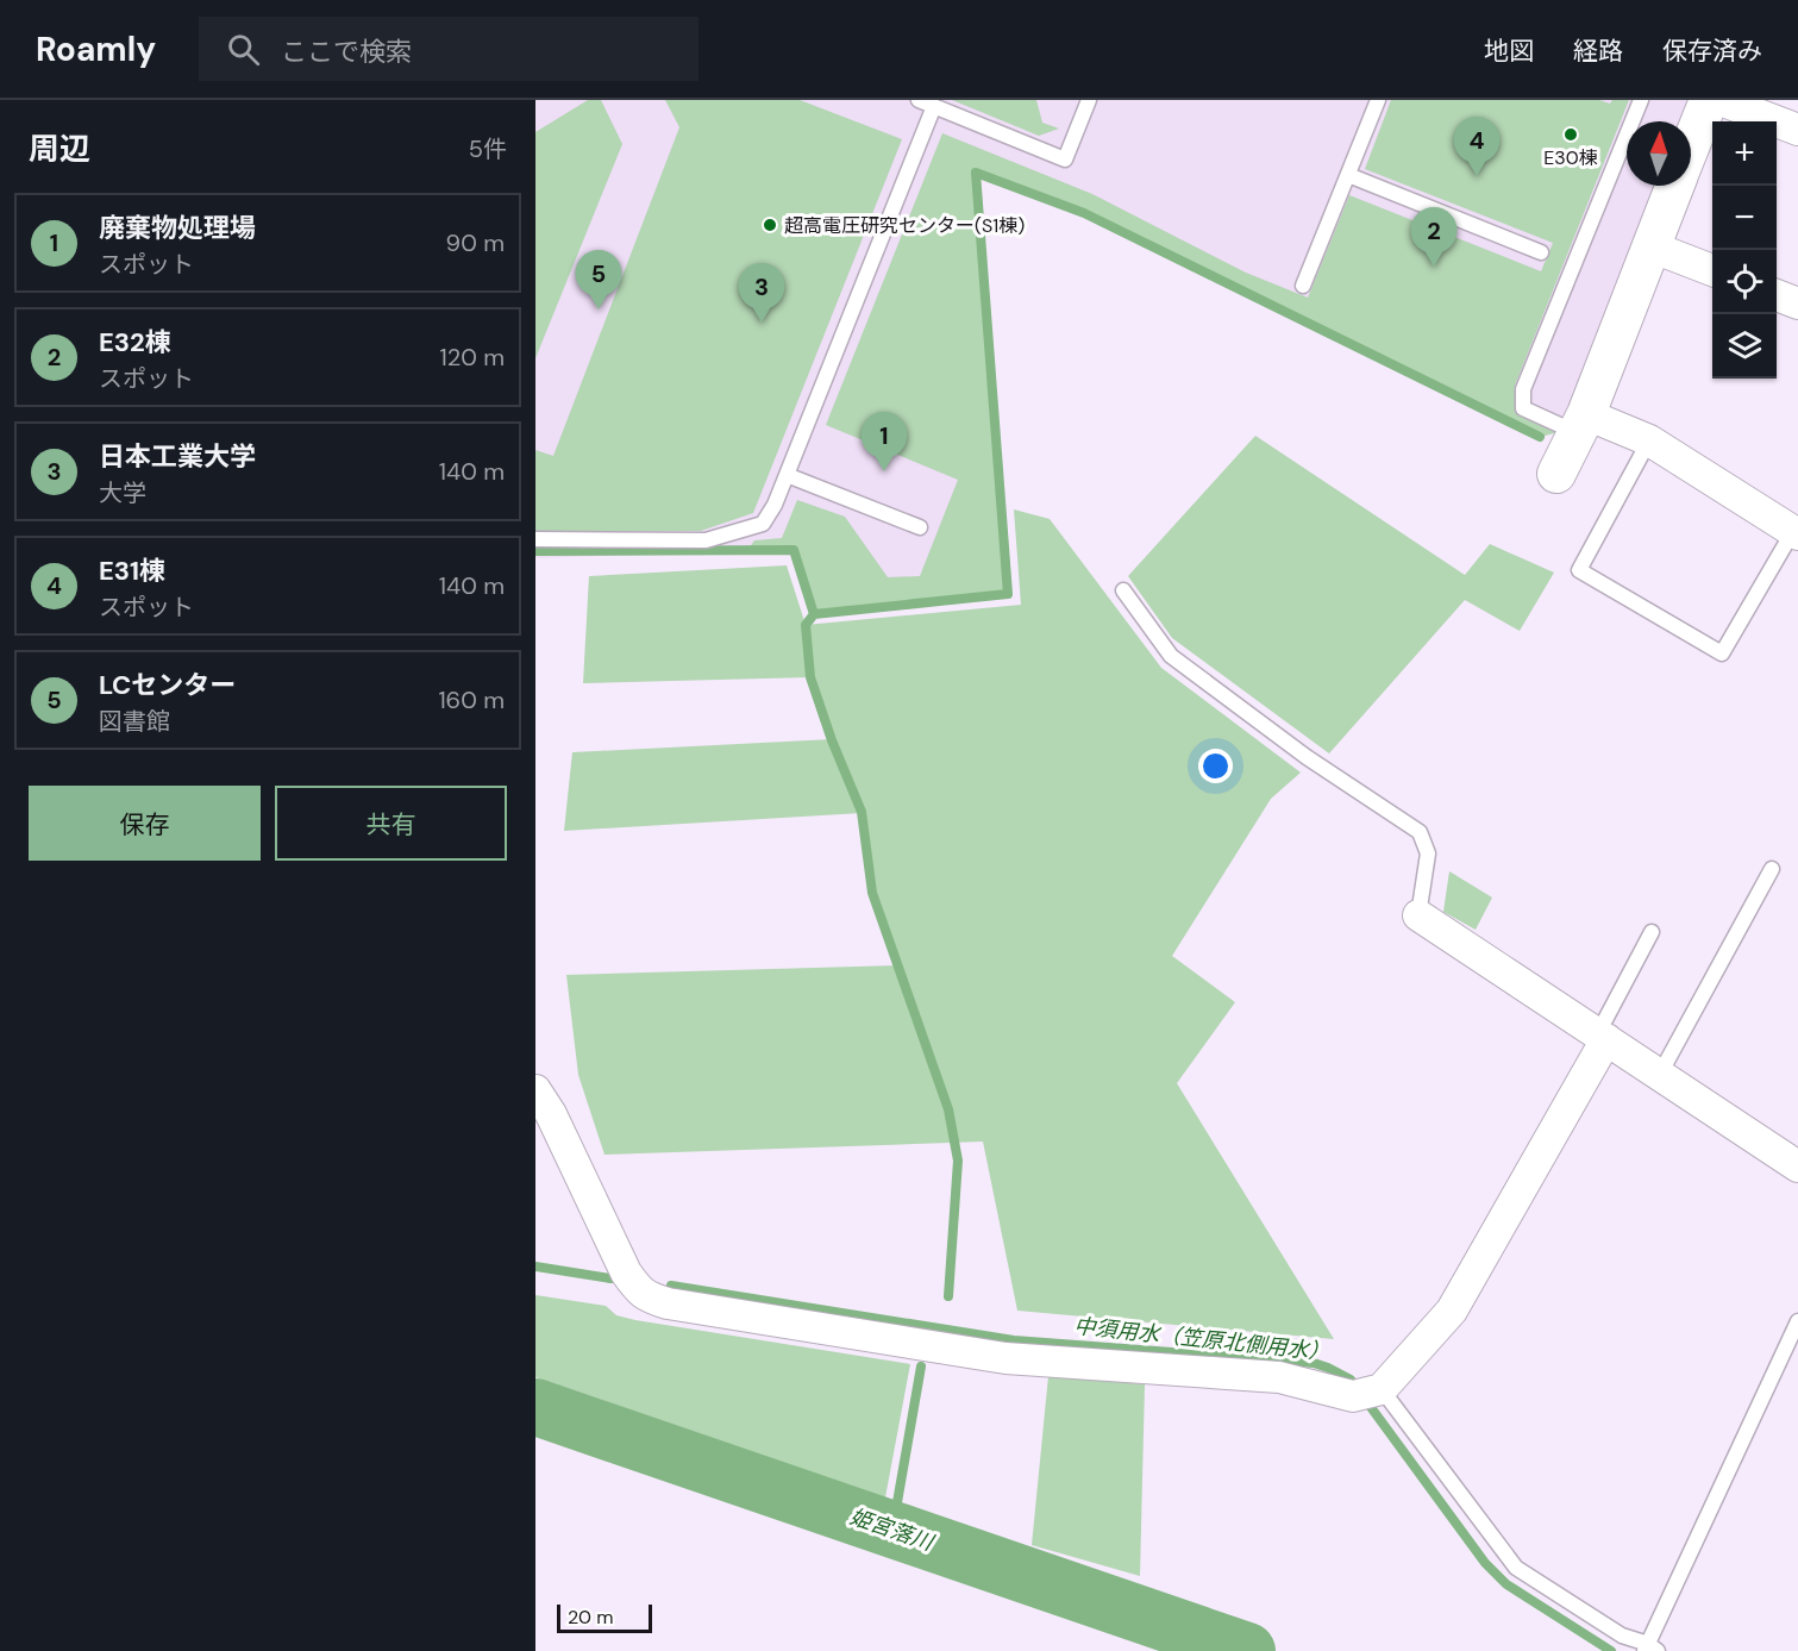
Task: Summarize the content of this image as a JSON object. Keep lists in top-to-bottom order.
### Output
{
  "water": ["中須用水（笠原北側用水）", "姫宮落川"],
  "places": ["E30棟", "超高電圧研究センター(S1棟)"],
  "scale_bar": "20 m",
  "north": "top",
  "page": {
    "header": "Roamly",
    "search": "ここで検索",
    "nav": ["地図", "経路", "保存済み"],
    "heading": ["周辺", "5件"],
    "pins": [
      "4",
      "2",
      "5",
      "3",
      "1"
    ],
    "map_buttons": ["+", "−"],
    "list": [
      {
        "mark": "1",
        "name": "廃棄物処理場",
        "note": "スポット",
        "value": "90 m"
      },
      {
        "mark": "2",
        "name": "E32棟",
        "note": "スポット",
        "value": "120 m"
      },
      {
        "mark": "3",
        "name": "日本工業大学",
        "note": "大学",
        "value": "140 m"
      },
      {
        "mark": "4",
        "name": "E31棟",
        "note": "スポット",
        "value": "140 m"
      },
      {
        "mark": "5",
        "name": "LCセンター",
        "note": "図書館",
        "value": "160 m"
      }
    ],
    "buttons": ["保存", "共有"],
    "scale": "20 m"
  }
}
